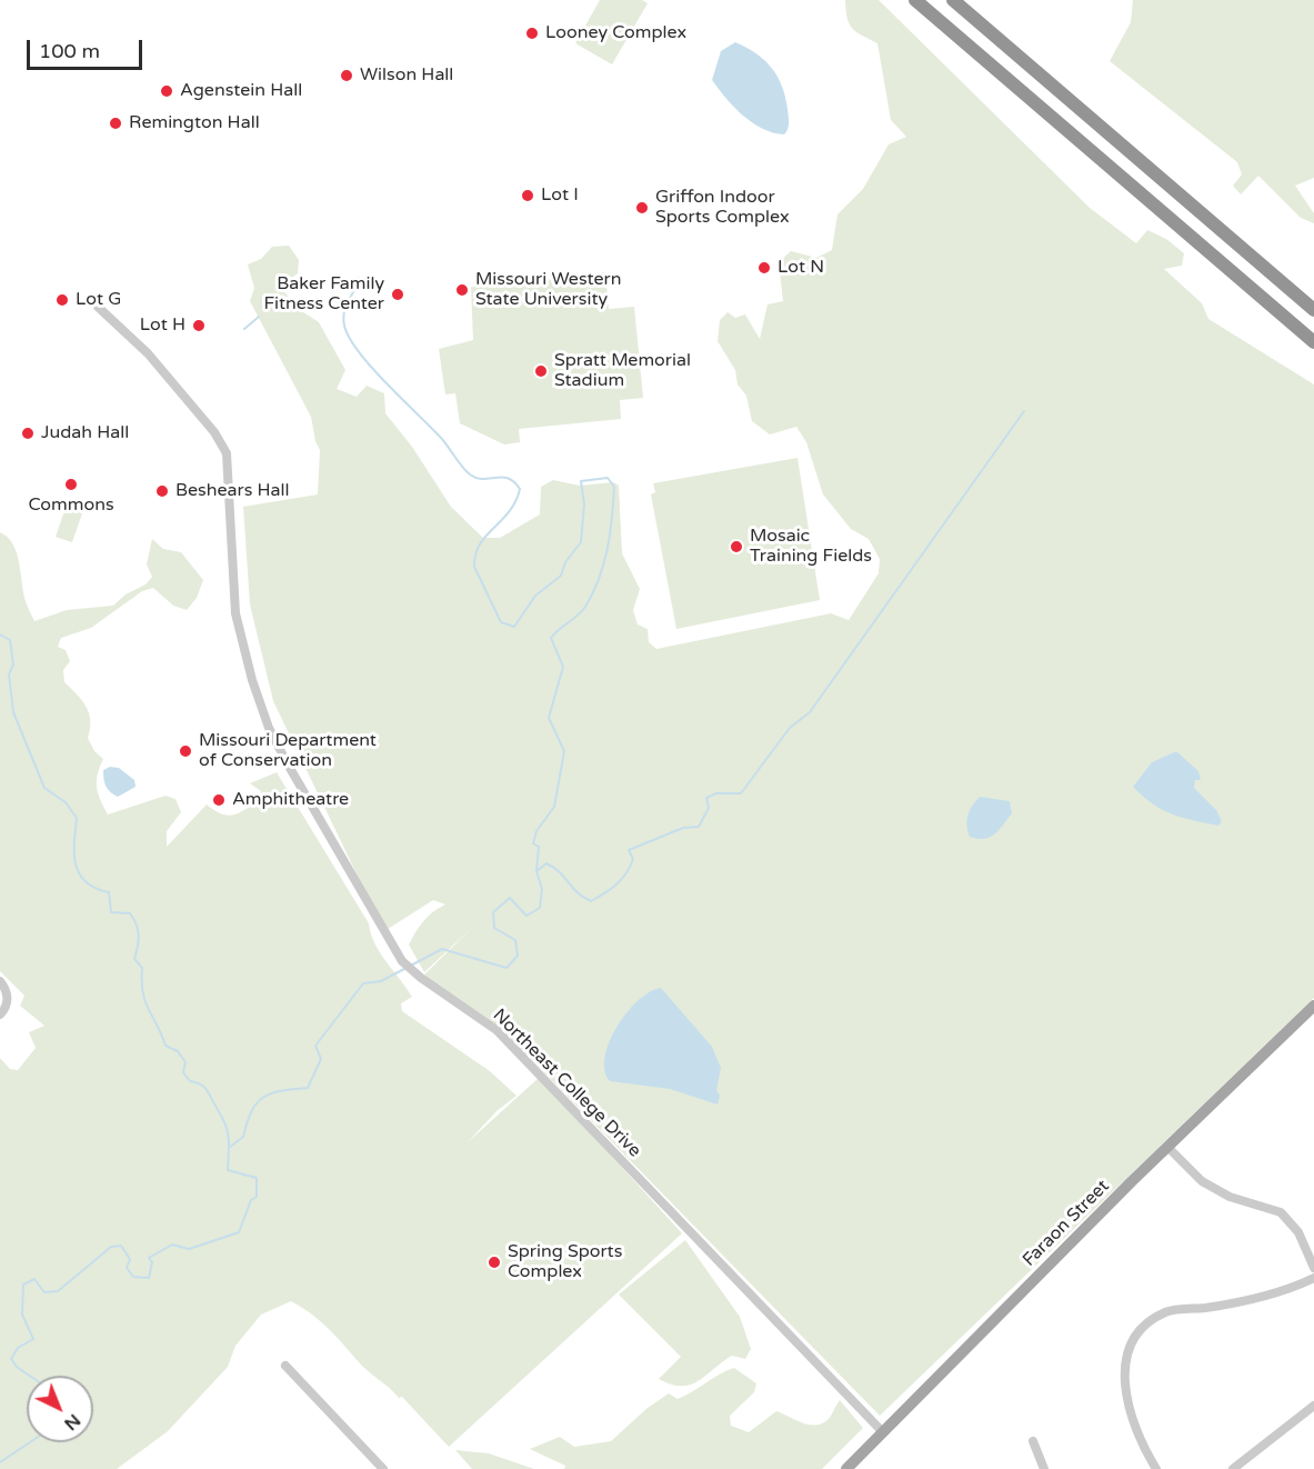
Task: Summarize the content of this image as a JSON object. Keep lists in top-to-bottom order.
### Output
{
  "streets": {
    "main road": ["Faraon Street"],
    "street": ["Northeast College Drive"]
  },
  "crossings": [
    ["Northeast College Drive", "Faraon Street"]
  ],
  "places": [
    "Looney Complex",
    "Wilson Hall",
    "Agenstein Hall",
    "Remington Hall",
    "Lot I",
    "Griffon Indoor Sports Complex",
    "Lot N",
    "Missouri Western State University",
    "Baker Family Fitness Center",
    "Lot G",
    "Lot H",
    "Spratt Memorial Stadium",
    "Judah Hall",
    "Commons",
    "Beshears Hall",
    "Mosaic Training Fields",
    "Missouri Department of Conservation",
    "Amphitheatre",
    "Spring Sports Complex"
  ],
  "scale_bar": "100 m",
  "north": "bottom right"
}
